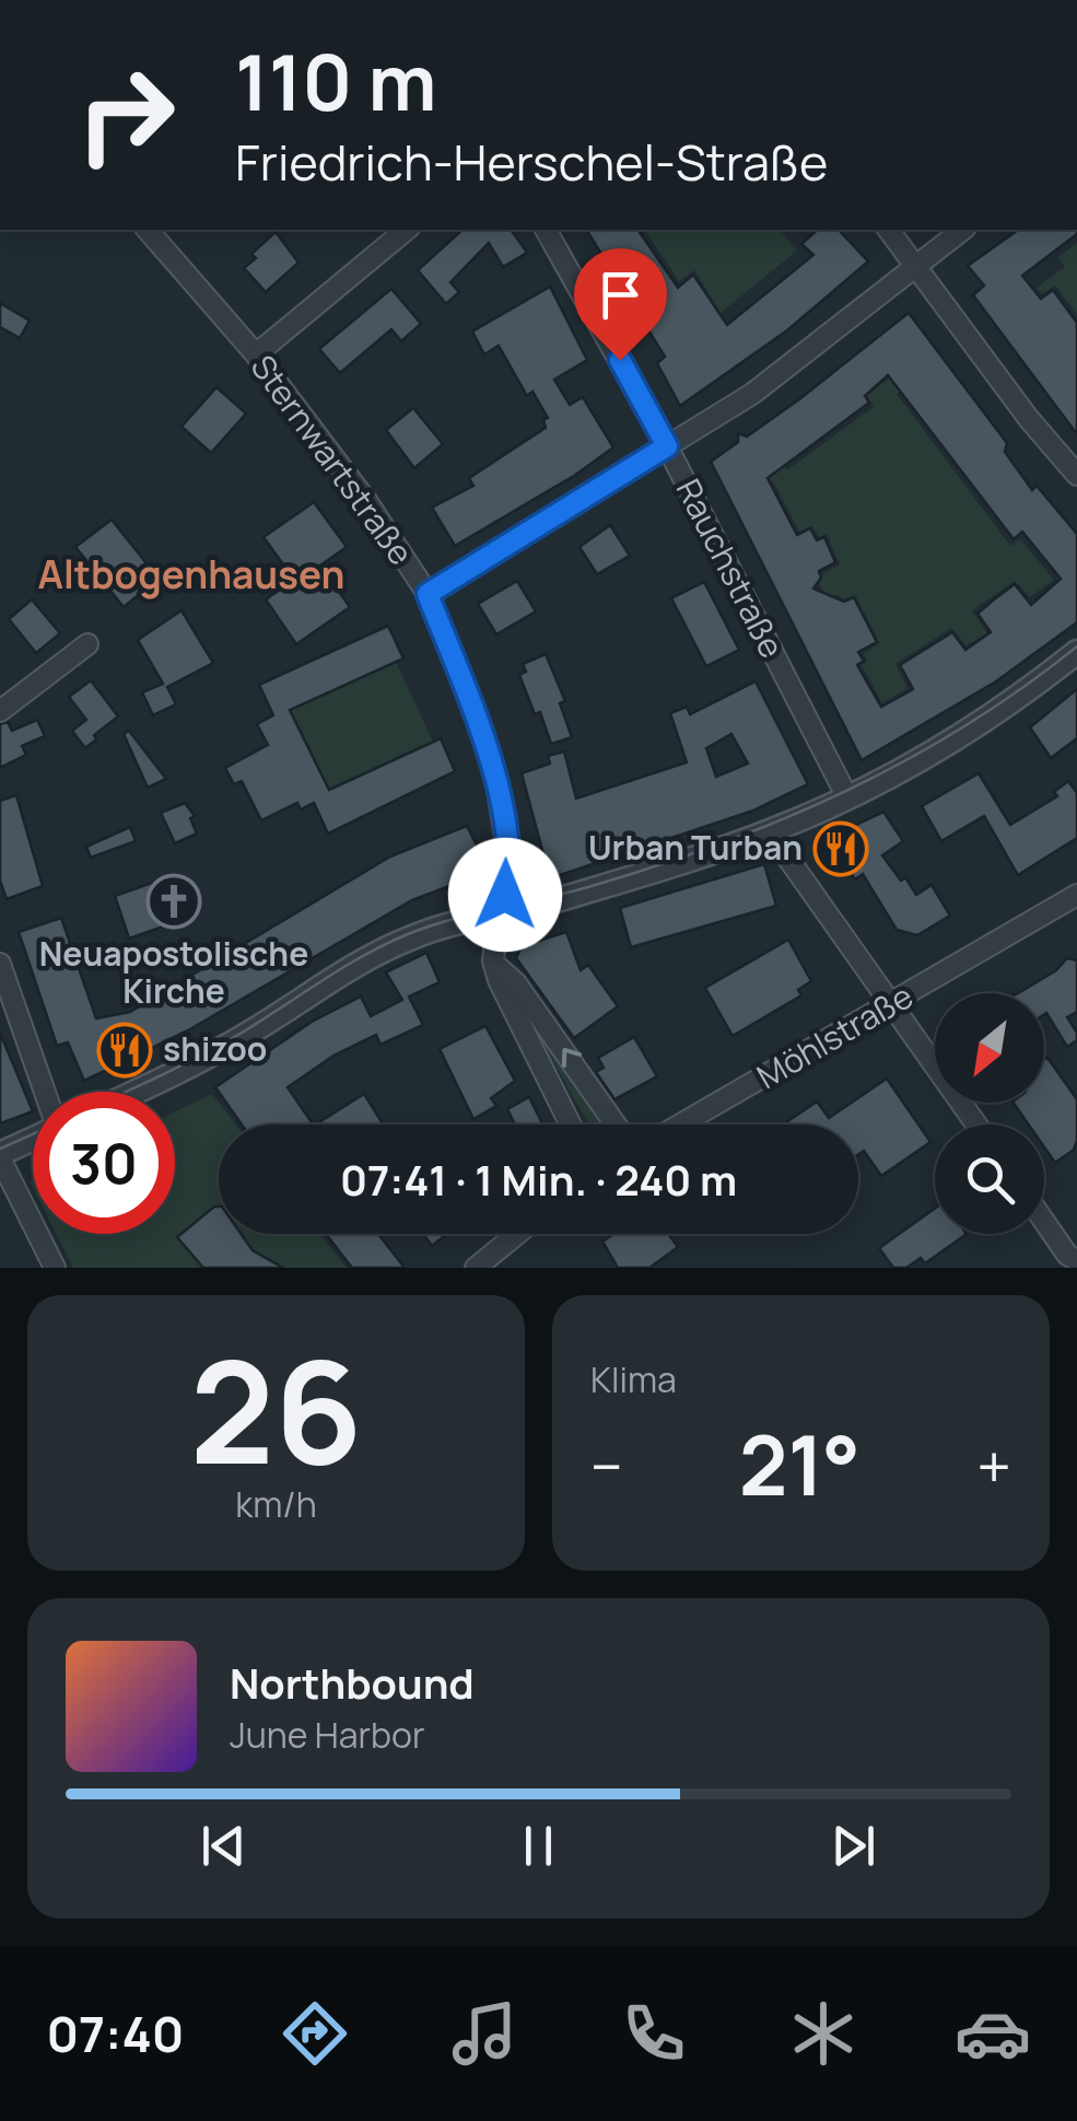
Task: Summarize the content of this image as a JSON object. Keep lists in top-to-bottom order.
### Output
{
  "streets": {
    "street": ["Sternwartstraße", "Rauchstraße", "Möhlstraße"]
  },
  "districts": ["Altbogenhausen"],
  "places": {
    "restaurant": ["Urban Turban", "shizoo"],
    "church": ["Neuapostolische Kirche"]
  },
  "north": "bottom left",
  "page": {
    "turn": ["110 m", "Friedrich-Herschel-Straße"],
    "limit": "30",
    "trip": "07:41 · 1 Min. · 240 m",
    "tile": [
      ["26", "km/h"],
      "Klima"
    ],
    "heat": ["−", "21°", "+"],
    "song": ["Northbound", "June Harbor"],
    "tabs": "07:40"
  }
}
